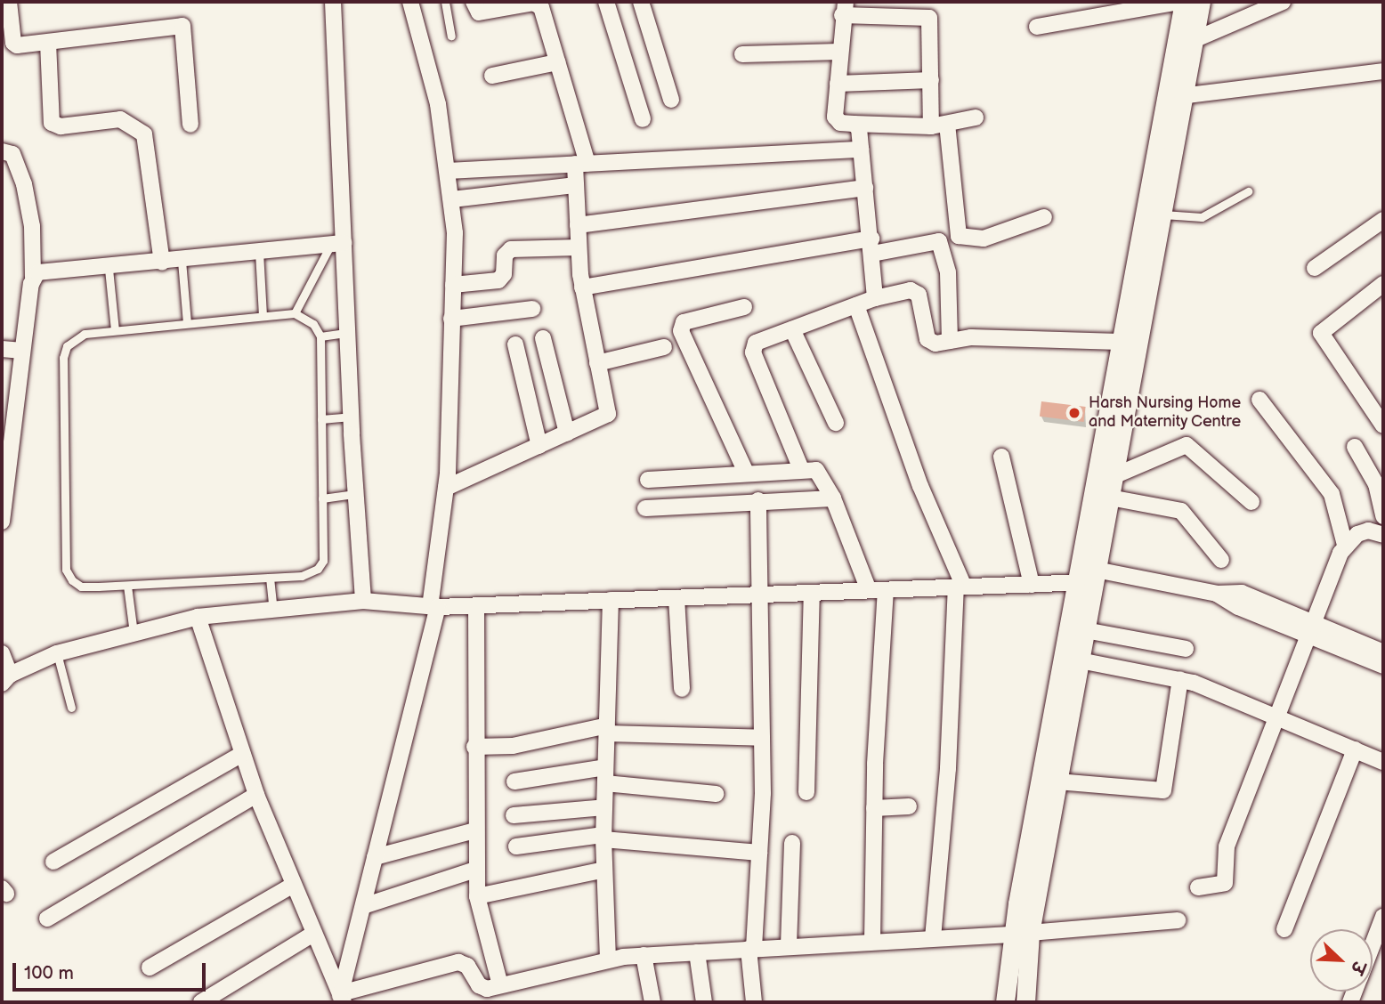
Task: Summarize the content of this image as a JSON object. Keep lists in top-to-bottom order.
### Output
{
  "places": ["Harsh Nursing Home and Maternity Centre"],
  "scale_bar": "100 m",
  "north": "bottom right"
}
